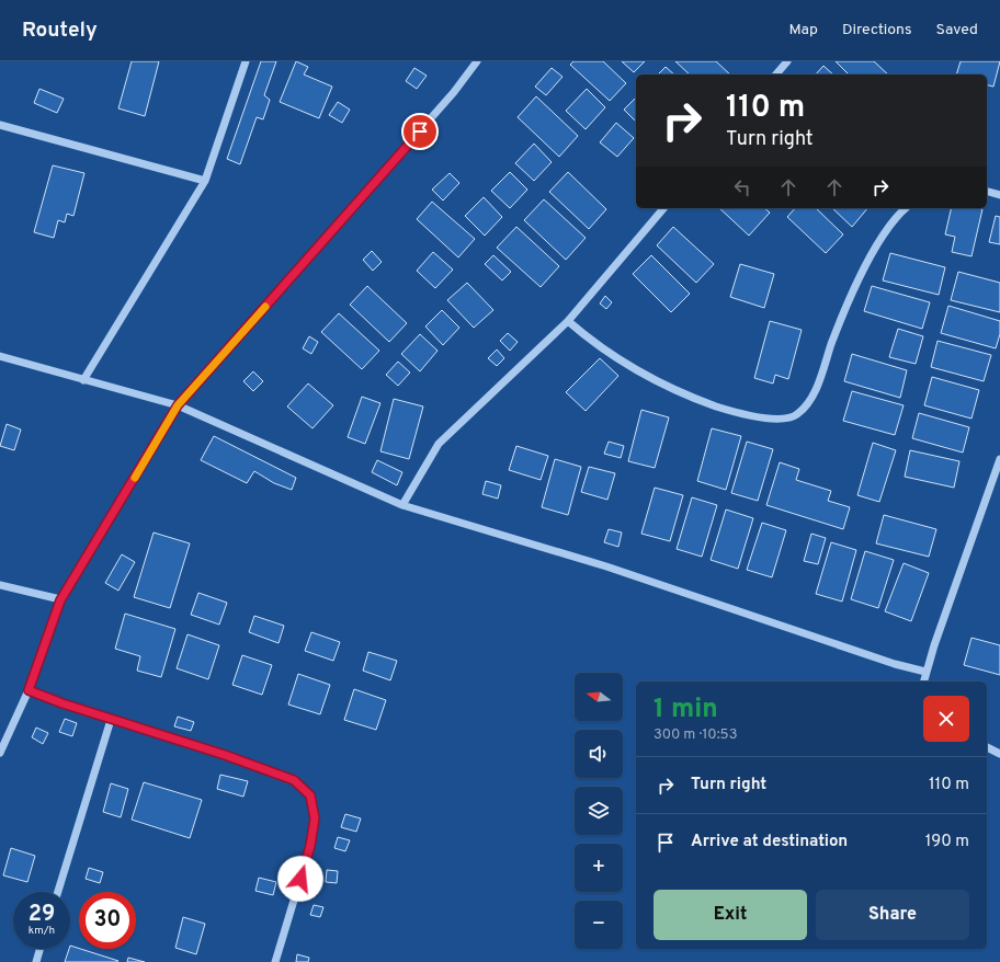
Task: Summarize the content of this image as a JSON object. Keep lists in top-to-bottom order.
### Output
{
  "north": "left",
  "page": {
    "header": "Routely",
    "nav": ["Map", "Directions", "Saved"],
    "turn": ["110 m", "Turn right"],
    "map_buttons": ["+", "−"],
    "heading": ["1 min", "300 m · 10:53"],
    "list": [
      {
        "name": "Turn right",
        "value": "110 m"
      },
      {
        "name": "Arrive at destination",
        "value": "190 m"
      }
    ],
    "buttons": ["Exit", "Share"],
    "speed": "29 km/h",
    "limit": "30"
  }
}
